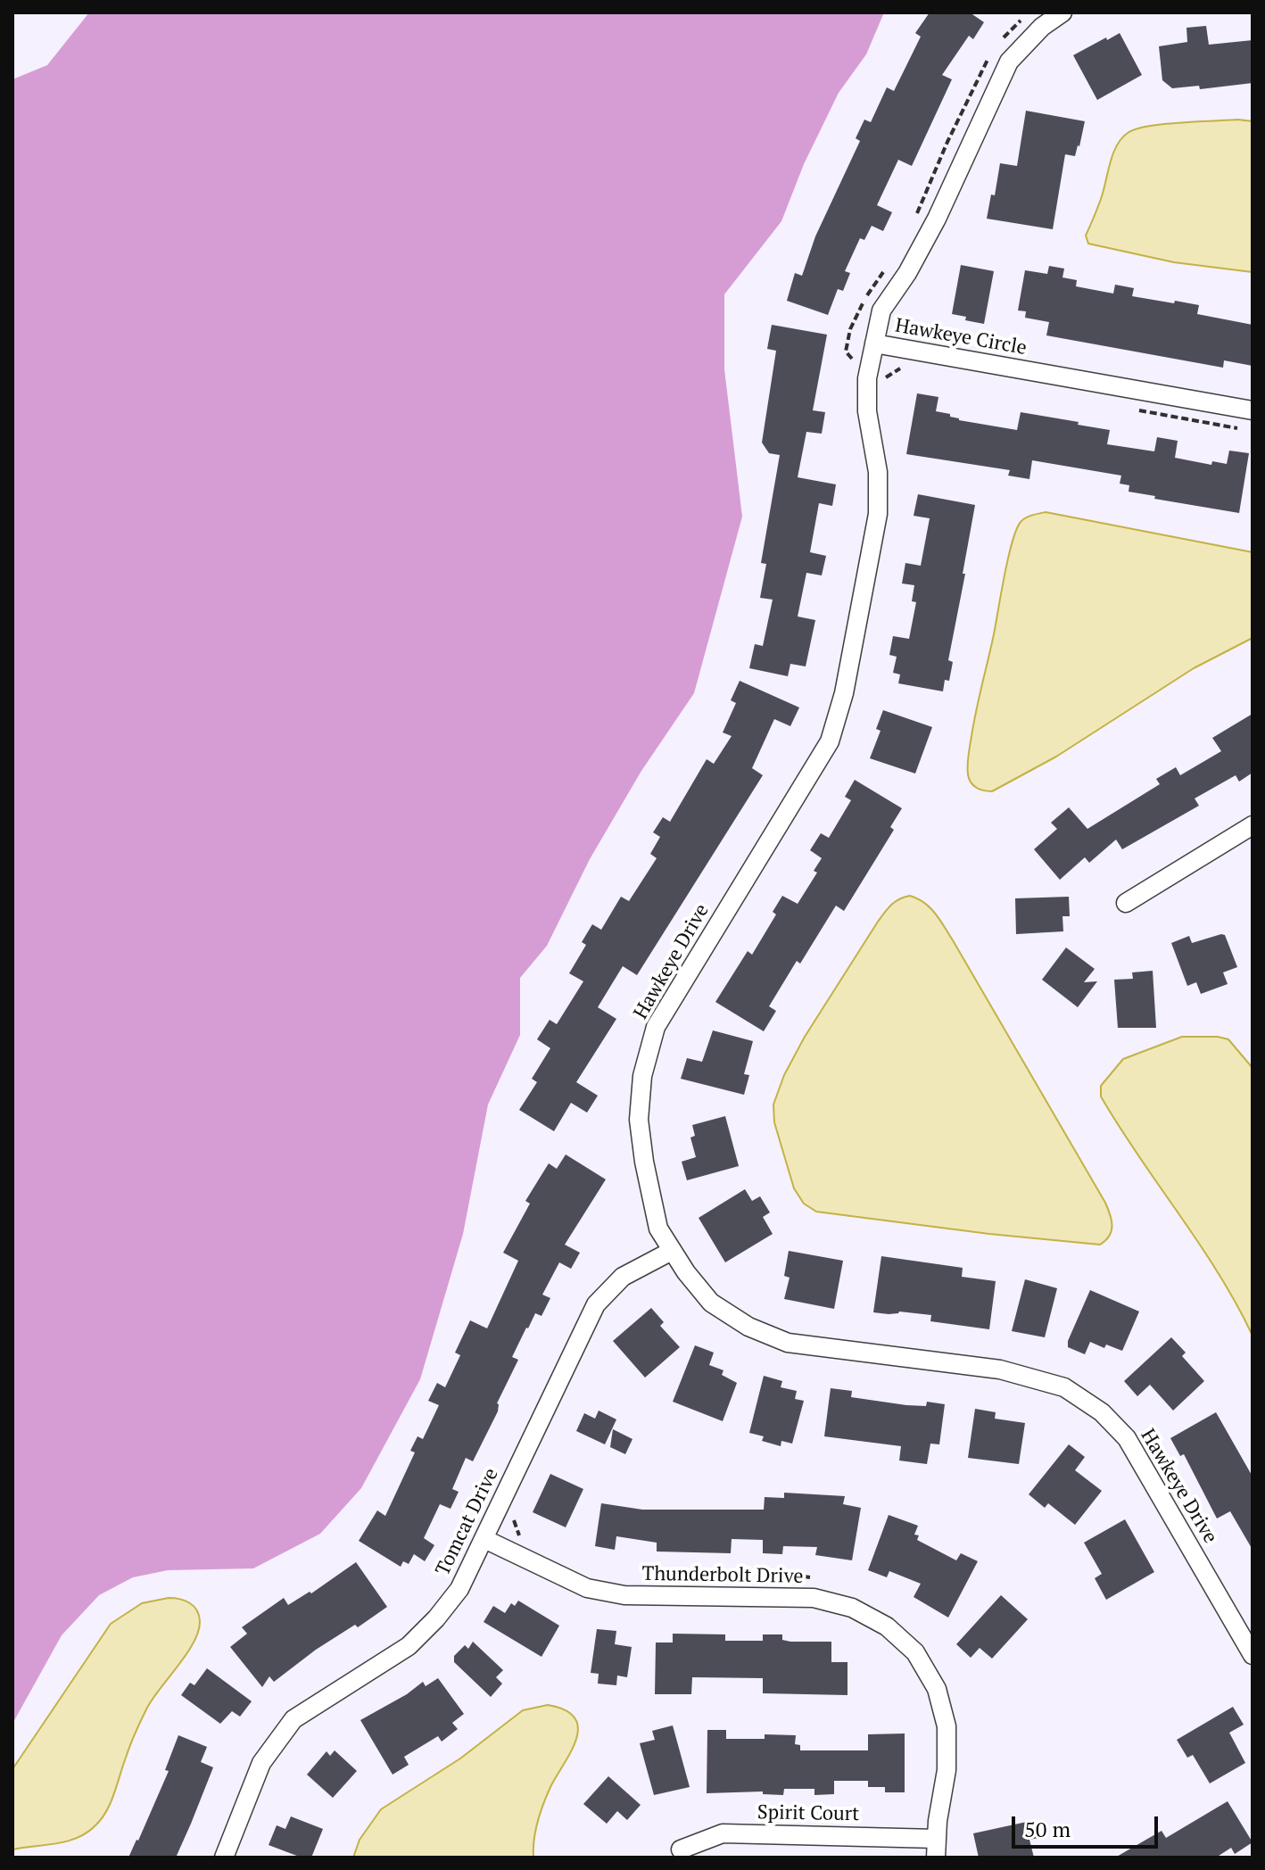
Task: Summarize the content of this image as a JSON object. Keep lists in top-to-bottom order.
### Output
{
  "streets": {
    "street": [
      "Hawkeye Circle",
      "Hawkeye Drive",
      "Tomcat Drive",
      "Thunderbolt Drive",
      "Spirit Court"
    ]
  },
  "crossings": [
    ["Hawkeye Circle", "Hawkeye Drive"],
    ["Hawkeye Drive", "Tomcat Drive"],
    ["Tomcat Drive", "Thunderbolt Drive"],
    ["Thunderbolt Drive", "Spirit Court"]
  ],
  "scale_bar": "50 m"
}
